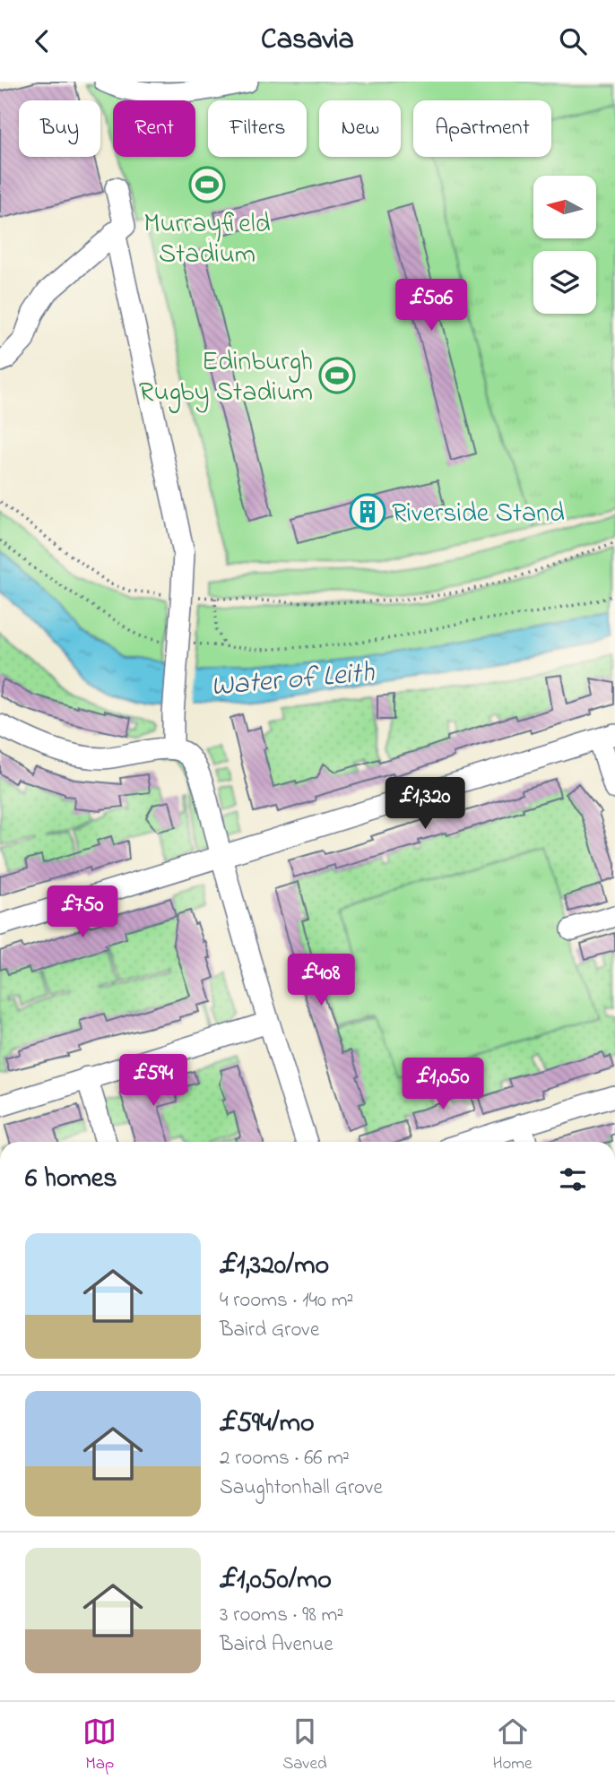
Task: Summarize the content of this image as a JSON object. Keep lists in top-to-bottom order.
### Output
{
  "water": ["Water of Leith"],
  "places": {
    "sports": ["Murrayfield Stadium", "Edinburgh Rugby Stadium"],
    "building": ["Riverside Stand"]
  },
  "north": "left",
  "page": {
    "header": "Casavia",
    "chip": [
      "Buy",
      "Rent",
      "Filters",
      "New",
      "Apartment"
    ],
    "price": [
      "£506",
      "£1,320",
      "£750",
      "£408",
      "£594",
      "£1,050"
    ],
    "heading": "6 homes",
    "list": [
      {
        "name": "£1,320/mo",
        "note": "4 rooms · 140 m² · Baird Grove"
      },
      {
        "name": "£594/mo",
        "note": "2 rooms · 66 m² · Saughtonhall Grove"
      },
      {
        "name": "£1,050/mo",
        "note": "3 rooms · 98 m² · Baird Avenue"
      }
    ],
    "tabs": ["Map", "Saved", "Home"]
  }
}
